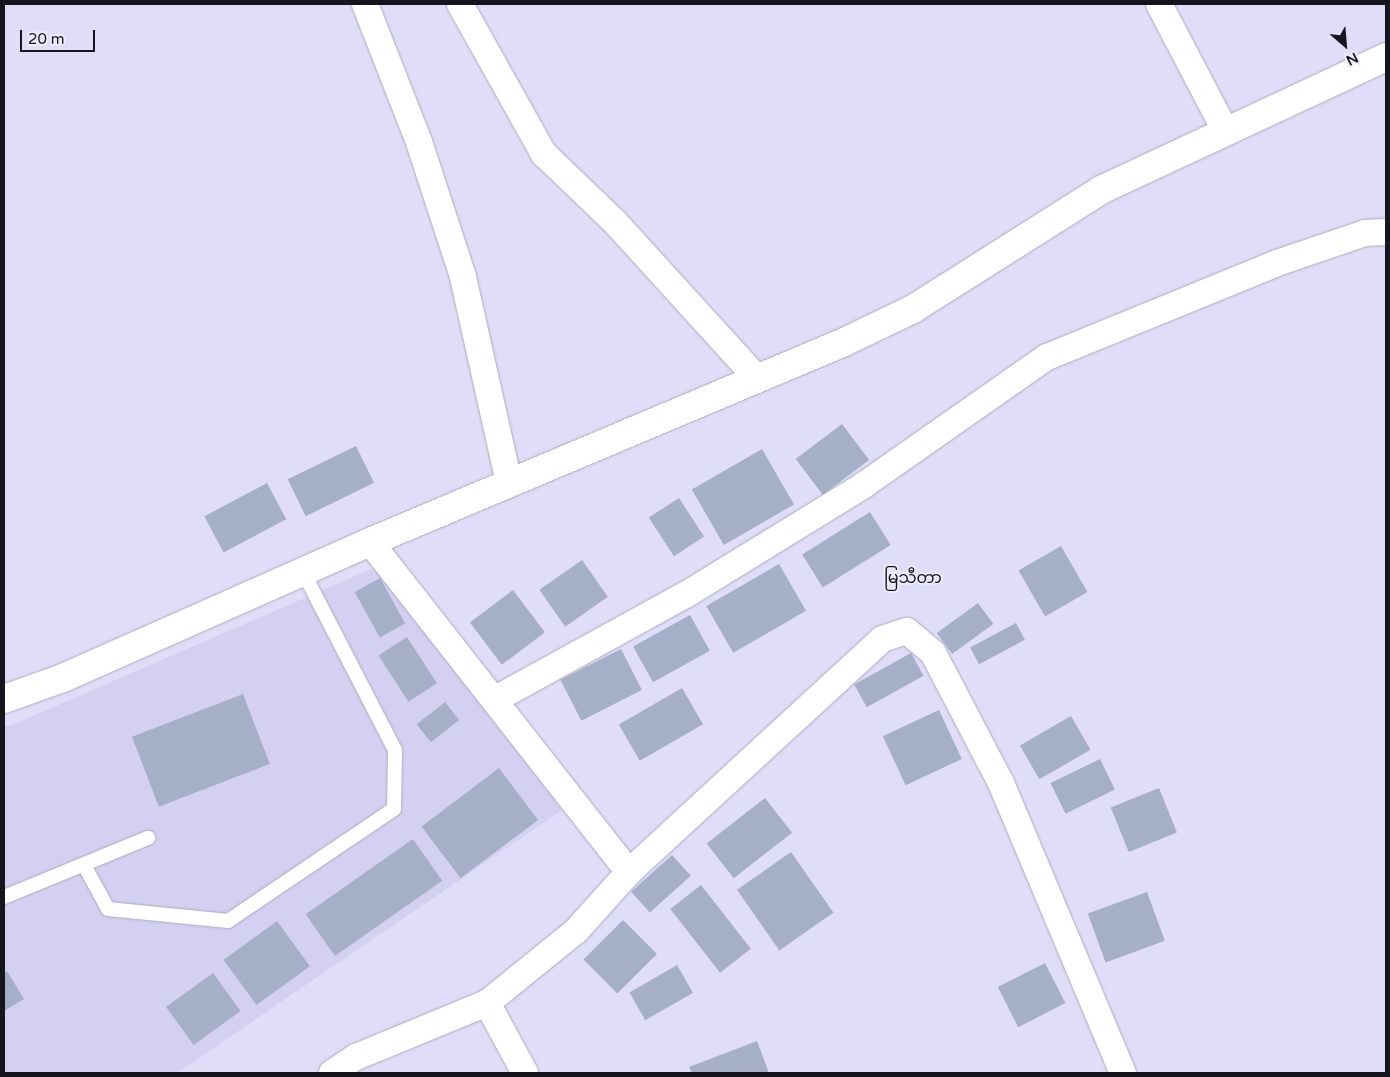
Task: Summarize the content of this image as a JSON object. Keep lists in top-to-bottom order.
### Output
{
  "districts": ["မြသီတာ"],
  "scale_bar": "20 m",
  "north": "bottom right"
}
